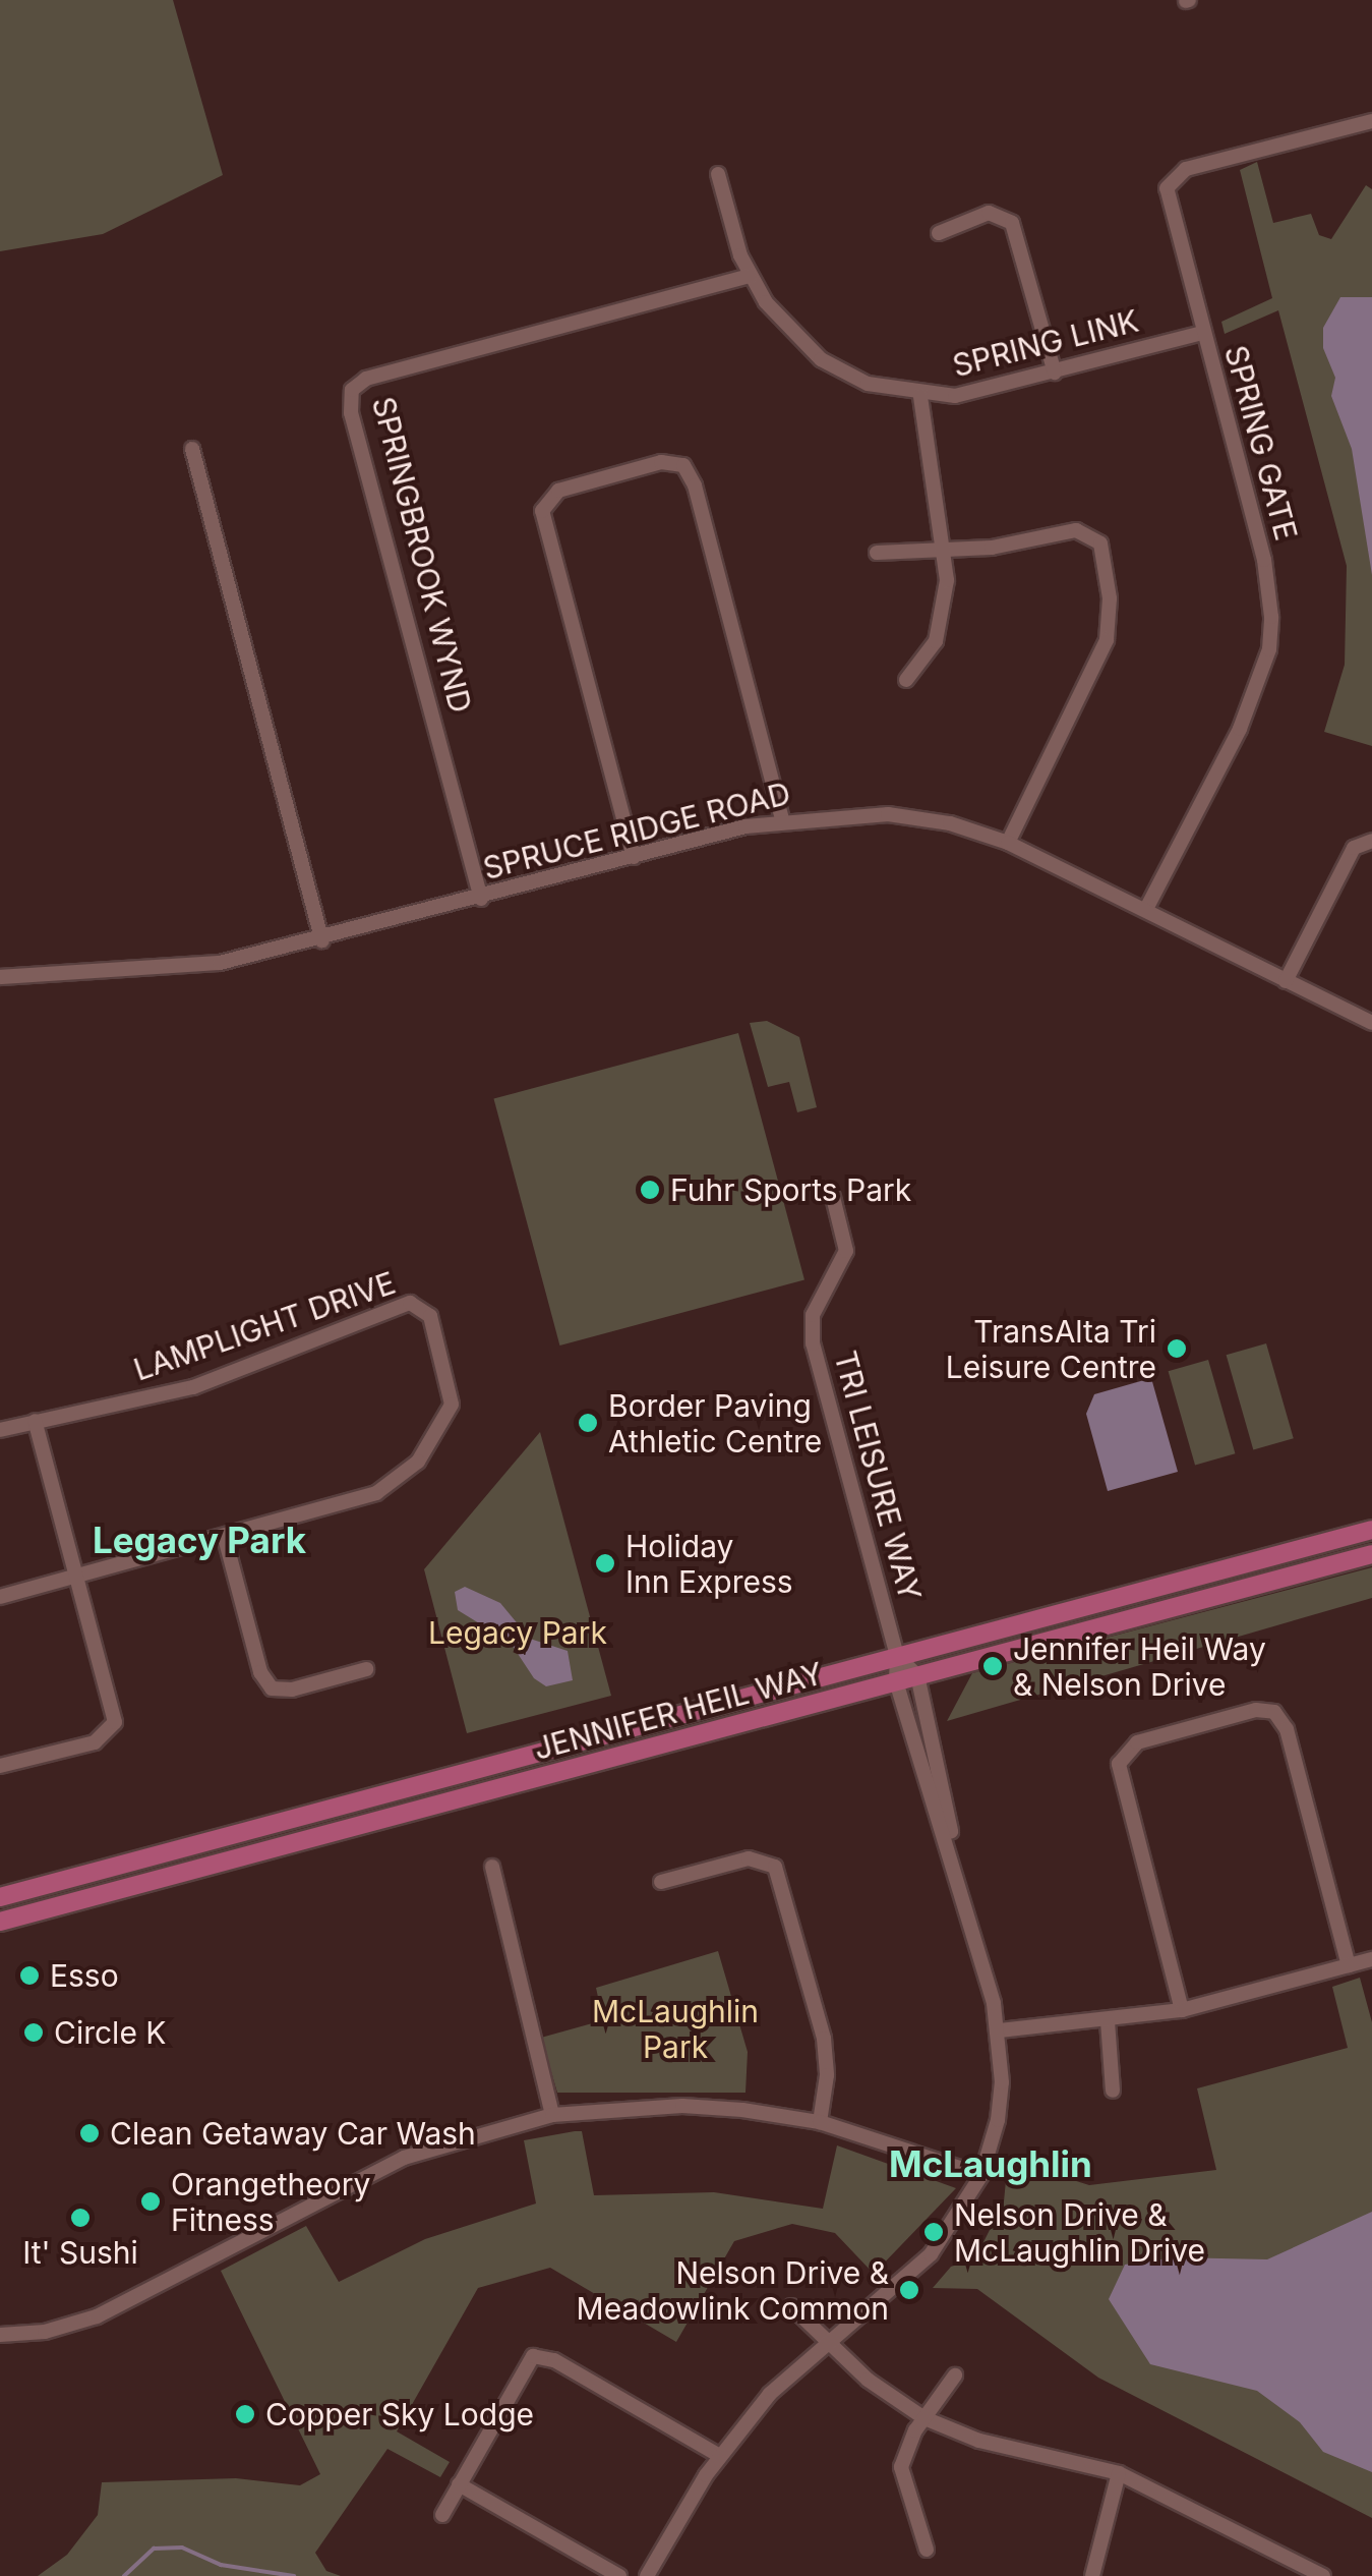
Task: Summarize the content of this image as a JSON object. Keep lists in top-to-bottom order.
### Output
{
  "streets": {
    "main road": ["JENNIFER HEIL WAY"],
    "street": [
      "SPRING LINK",
      "SPRING GATE",
      "SPRINGBROOK WYND",
      "SPRUCE RIDGE ROAD",
      "LAMPLIGHT DRIVE",
      "TRI LEISURE WAY"
    ]
  },
  "crossings": [
    ["SPRING LINK", "SPRING GATE"],
    ["SPRING LINK", "SPRINGBROOK WYND"],
    ["SPRING GATE", "SPRUCE RIDGE ROAD"],
    ["SPRINGBROOK WYND", "SPRUCE RIDGE ROAD"],
    ["TRI LEISURE WAY", "JENNIFER HEIL WAY"]
  ],
  "districts": ["Legacy Park", "McLaughlin"],
  "parks": ["Legacy Park", "McLaughlin Park"],
  "places": [
    "Fuhr Sports Park",
    "TransAlta Tri Leisure Centre",
    "Border Paving Athletic Centre",
    "Holiday Inn Express",
    "Jennifer Heil Way & Nelson Drive",
    "Esso",
    "Circle K",
    "Clean Getaway Car Wash",
    "Orangetheory Fitness",
    "It' Sushi",
    "Nelson Drive & McLaughlin Drive",
    "Nelson Drive & Meadowlink Common",
    "Copper Sky Lodge"
  ]
}
